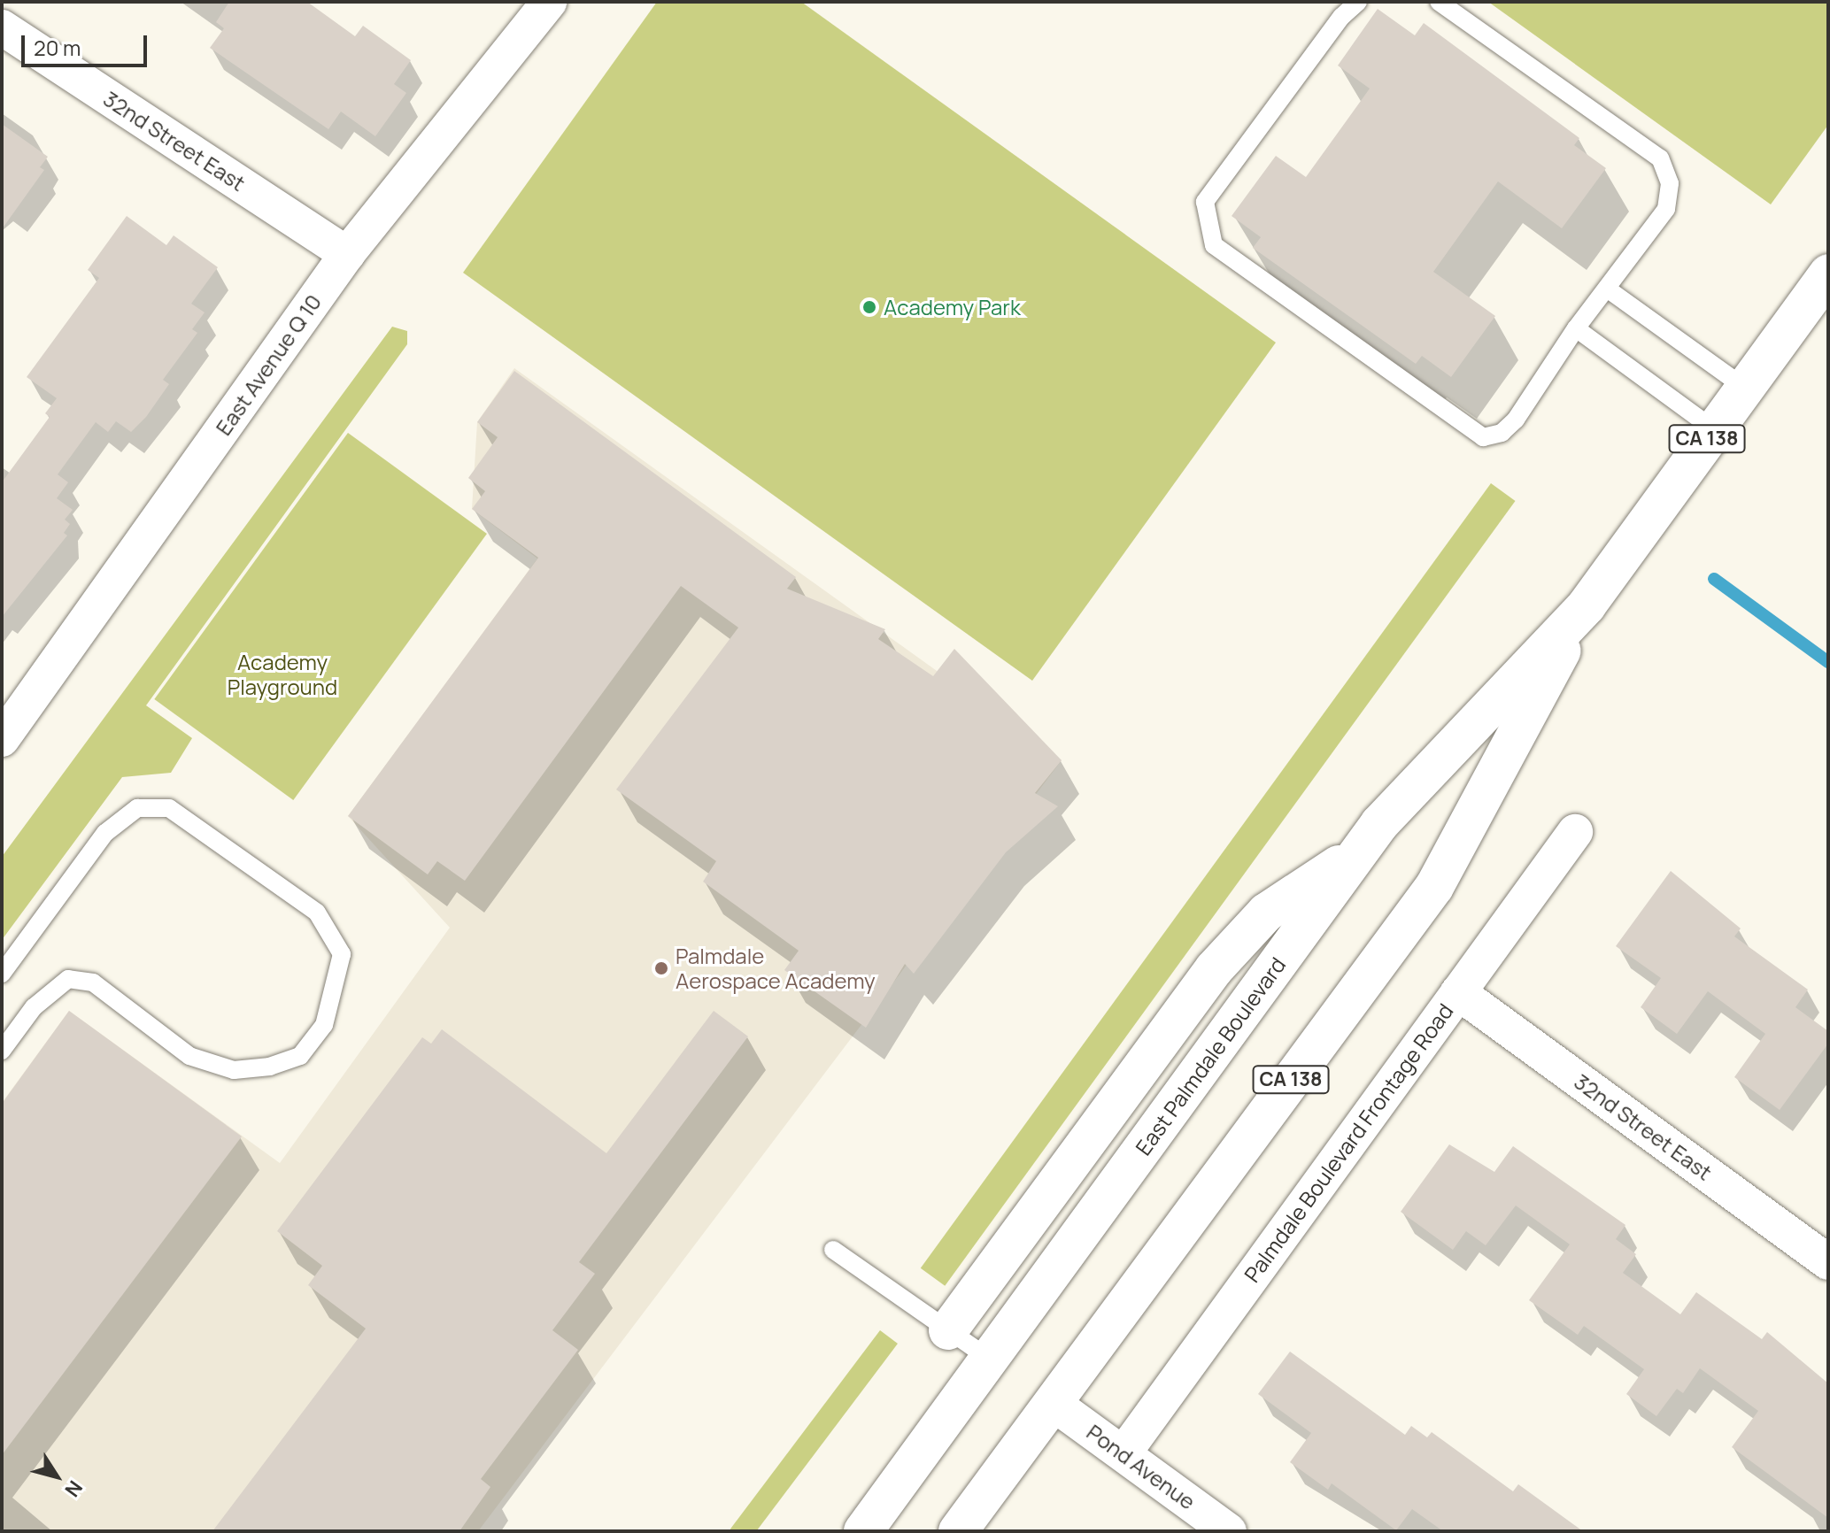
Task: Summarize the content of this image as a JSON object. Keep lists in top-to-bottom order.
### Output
{
  "streets": {
    "highway": ["CA 138", "East Palmdale Boulevard"],
    "street": [
      "32nd Street East",
      "East Avenue Q 10",
      "Palmdale Boulevard Frontage Road",
      "Pond Avenue"
    ]
  },
  "crossings": [
    ["32nd Street East", "East Avenue Q 10"],
    ["32nd Street East", "Palmdale Boulevard Frontage Road"],
    ["East Palmdale Boulevard", "Pond Avenue"],
    ["Palmdale Boulevard Frontage Road", "Pond Avenue"]
  ],
  "parks": ["Academy Playground"],
  "places": ["Academy Park", "Palmdale Aerospace Academy"],
  "scale_bar": "20 m",
  "north": "bottom right"
}
